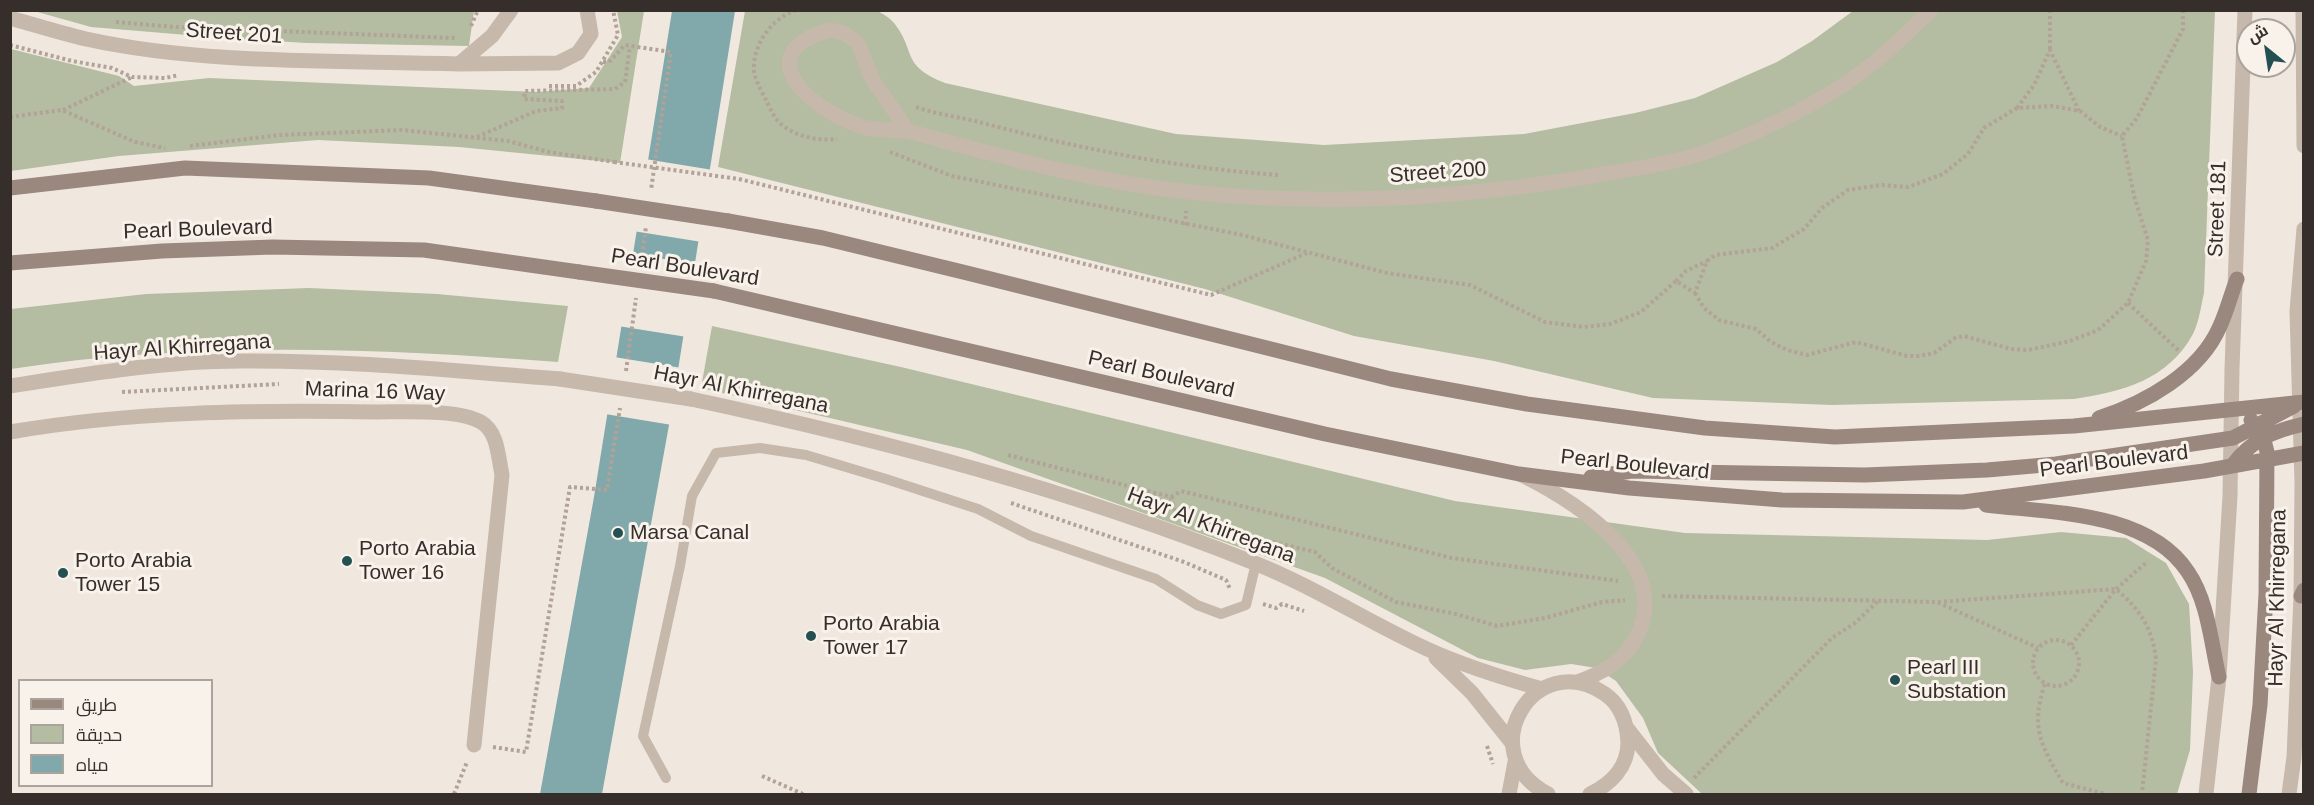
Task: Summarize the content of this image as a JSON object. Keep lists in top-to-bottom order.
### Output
{
  "streets": {
    "main road": ["Pearl Boulevard"],
    "street": [
      "Street 201",
      "Street 200",
      "Street 181",
      "Hayr Al Khirregana",
      "Marina 16 Way"
    ]
  },
  "crossings": [
    ["Street 181", "Pearl Boulevard"],
    ["Pearl Boulevard", "Hayr Al Khirregana"]
  ],
  "places": [
    "Marsa Canal",
    "Porto Arabia Tower 16",
    "Porto Arabia Tower 15",
    "Porto Arabia Tower 17",
    "Pearl III Substation"
  ],
  "legend": ["طريق", "حديقة", "مياه"],
  "north": "top left"
}
